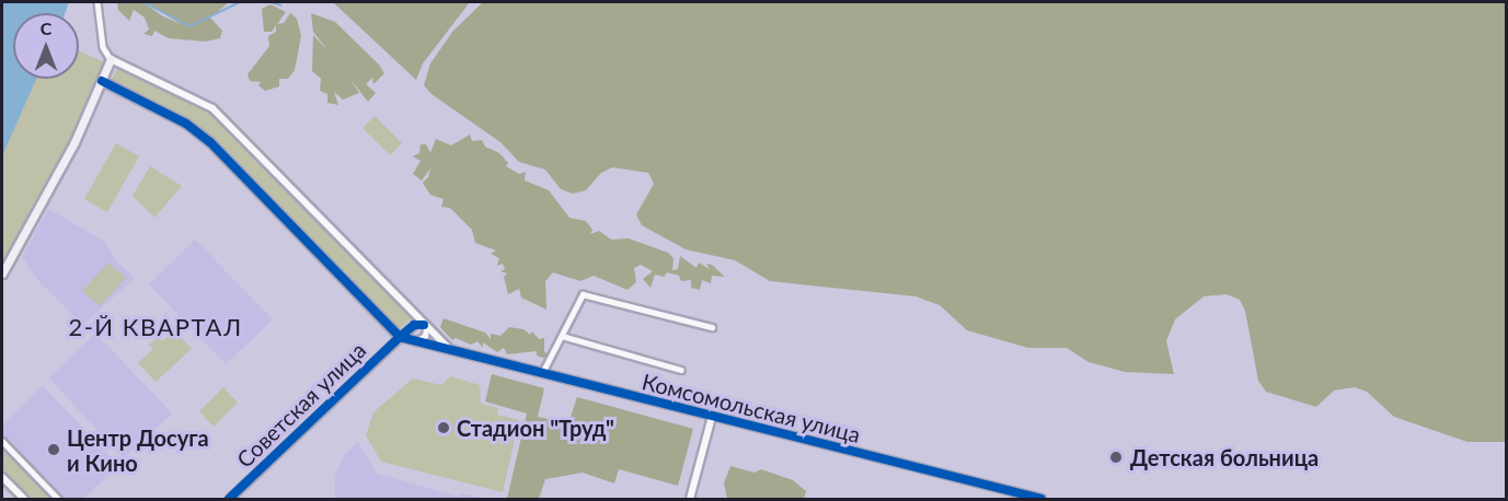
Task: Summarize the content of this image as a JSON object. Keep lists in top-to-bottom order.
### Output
{
  "streets": {
    "street": ["Советская улица", "Комсомольская улица"]
  },
  "crossings": [
    ["Советская улица", "Комсомольская улица"]
  ],
  "districts": ["2-Й КВАРТАЛ"],
  "places": ["Стадион \"Труд\"", "Центр Досуга и Кино", "Детская больница"],
  "north": "top"
}
